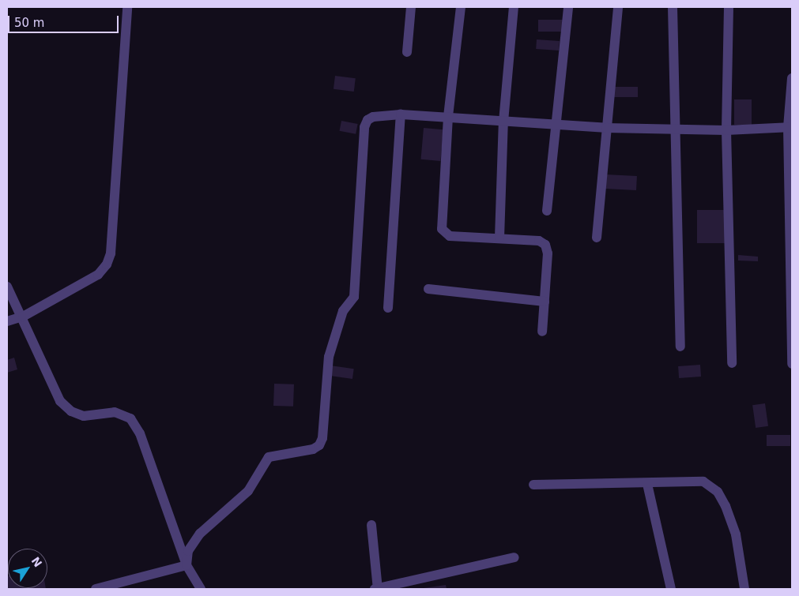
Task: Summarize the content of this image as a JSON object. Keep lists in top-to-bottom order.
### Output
{
  "scale_bar": "50 m",
  "north": "top right"
}
